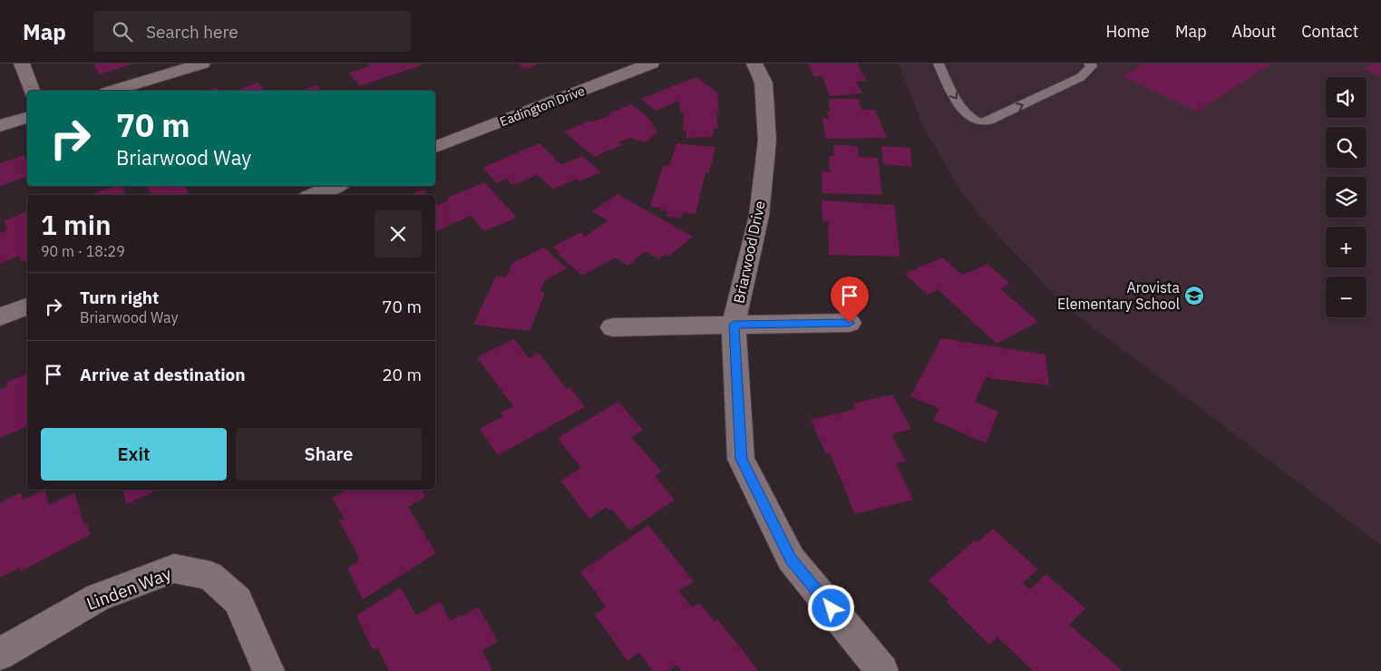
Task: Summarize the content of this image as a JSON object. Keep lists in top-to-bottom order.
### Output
{
  "streets": {
    "street": ["Eadington Drive", "Briarwood Drive", "Linden Way"]
  },
  "places": {
    "school or university": ["Arovista Elementary School"]
  },
  "page": {
    "header": "Map",
    "search": "Search here",
    "nav": [
      "Home",
      "Map",
      "About",
      "Contact"
    ],
    "map_buttons": ["+", "−"],
    "turn": ["70 m", "Briarwood Way"],
    "heading": ["1 min", "90 m · 18:29"],
    "list": [
      {
        "name": "Turn right",
        "note": "Briarwood Way",
        "value": "70 m"
      },
      {
        "name": "Arrive at destination",
        "value": "20 m"
      }
    ],
    "buttons": ["Exit", "Share"]
  }
}
